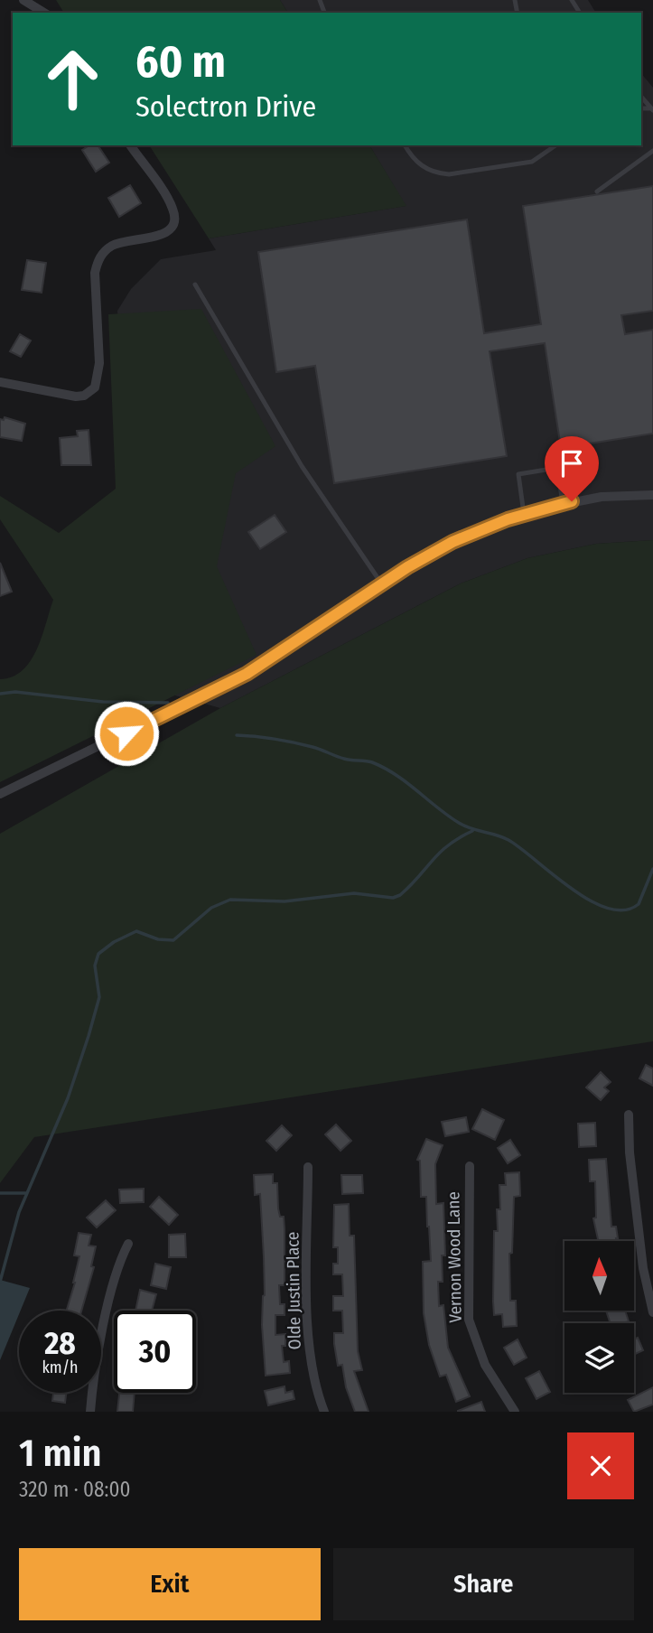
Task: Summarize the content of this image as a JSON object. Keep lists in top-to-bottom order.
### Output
{
  "streets": {
    "street": ["Vernon Wood Lane", "Olde Justin Place"]
  },
  "north": "top",
  "page": {
    "turn": ["60 m", "Solectron Drive"],
    "speed": "28 km/h",
    "limit": "30",
    "heading": ["1 min", "320 m · 08:00"],
    "buttons": ["Exit", "Share"]
  }
}
